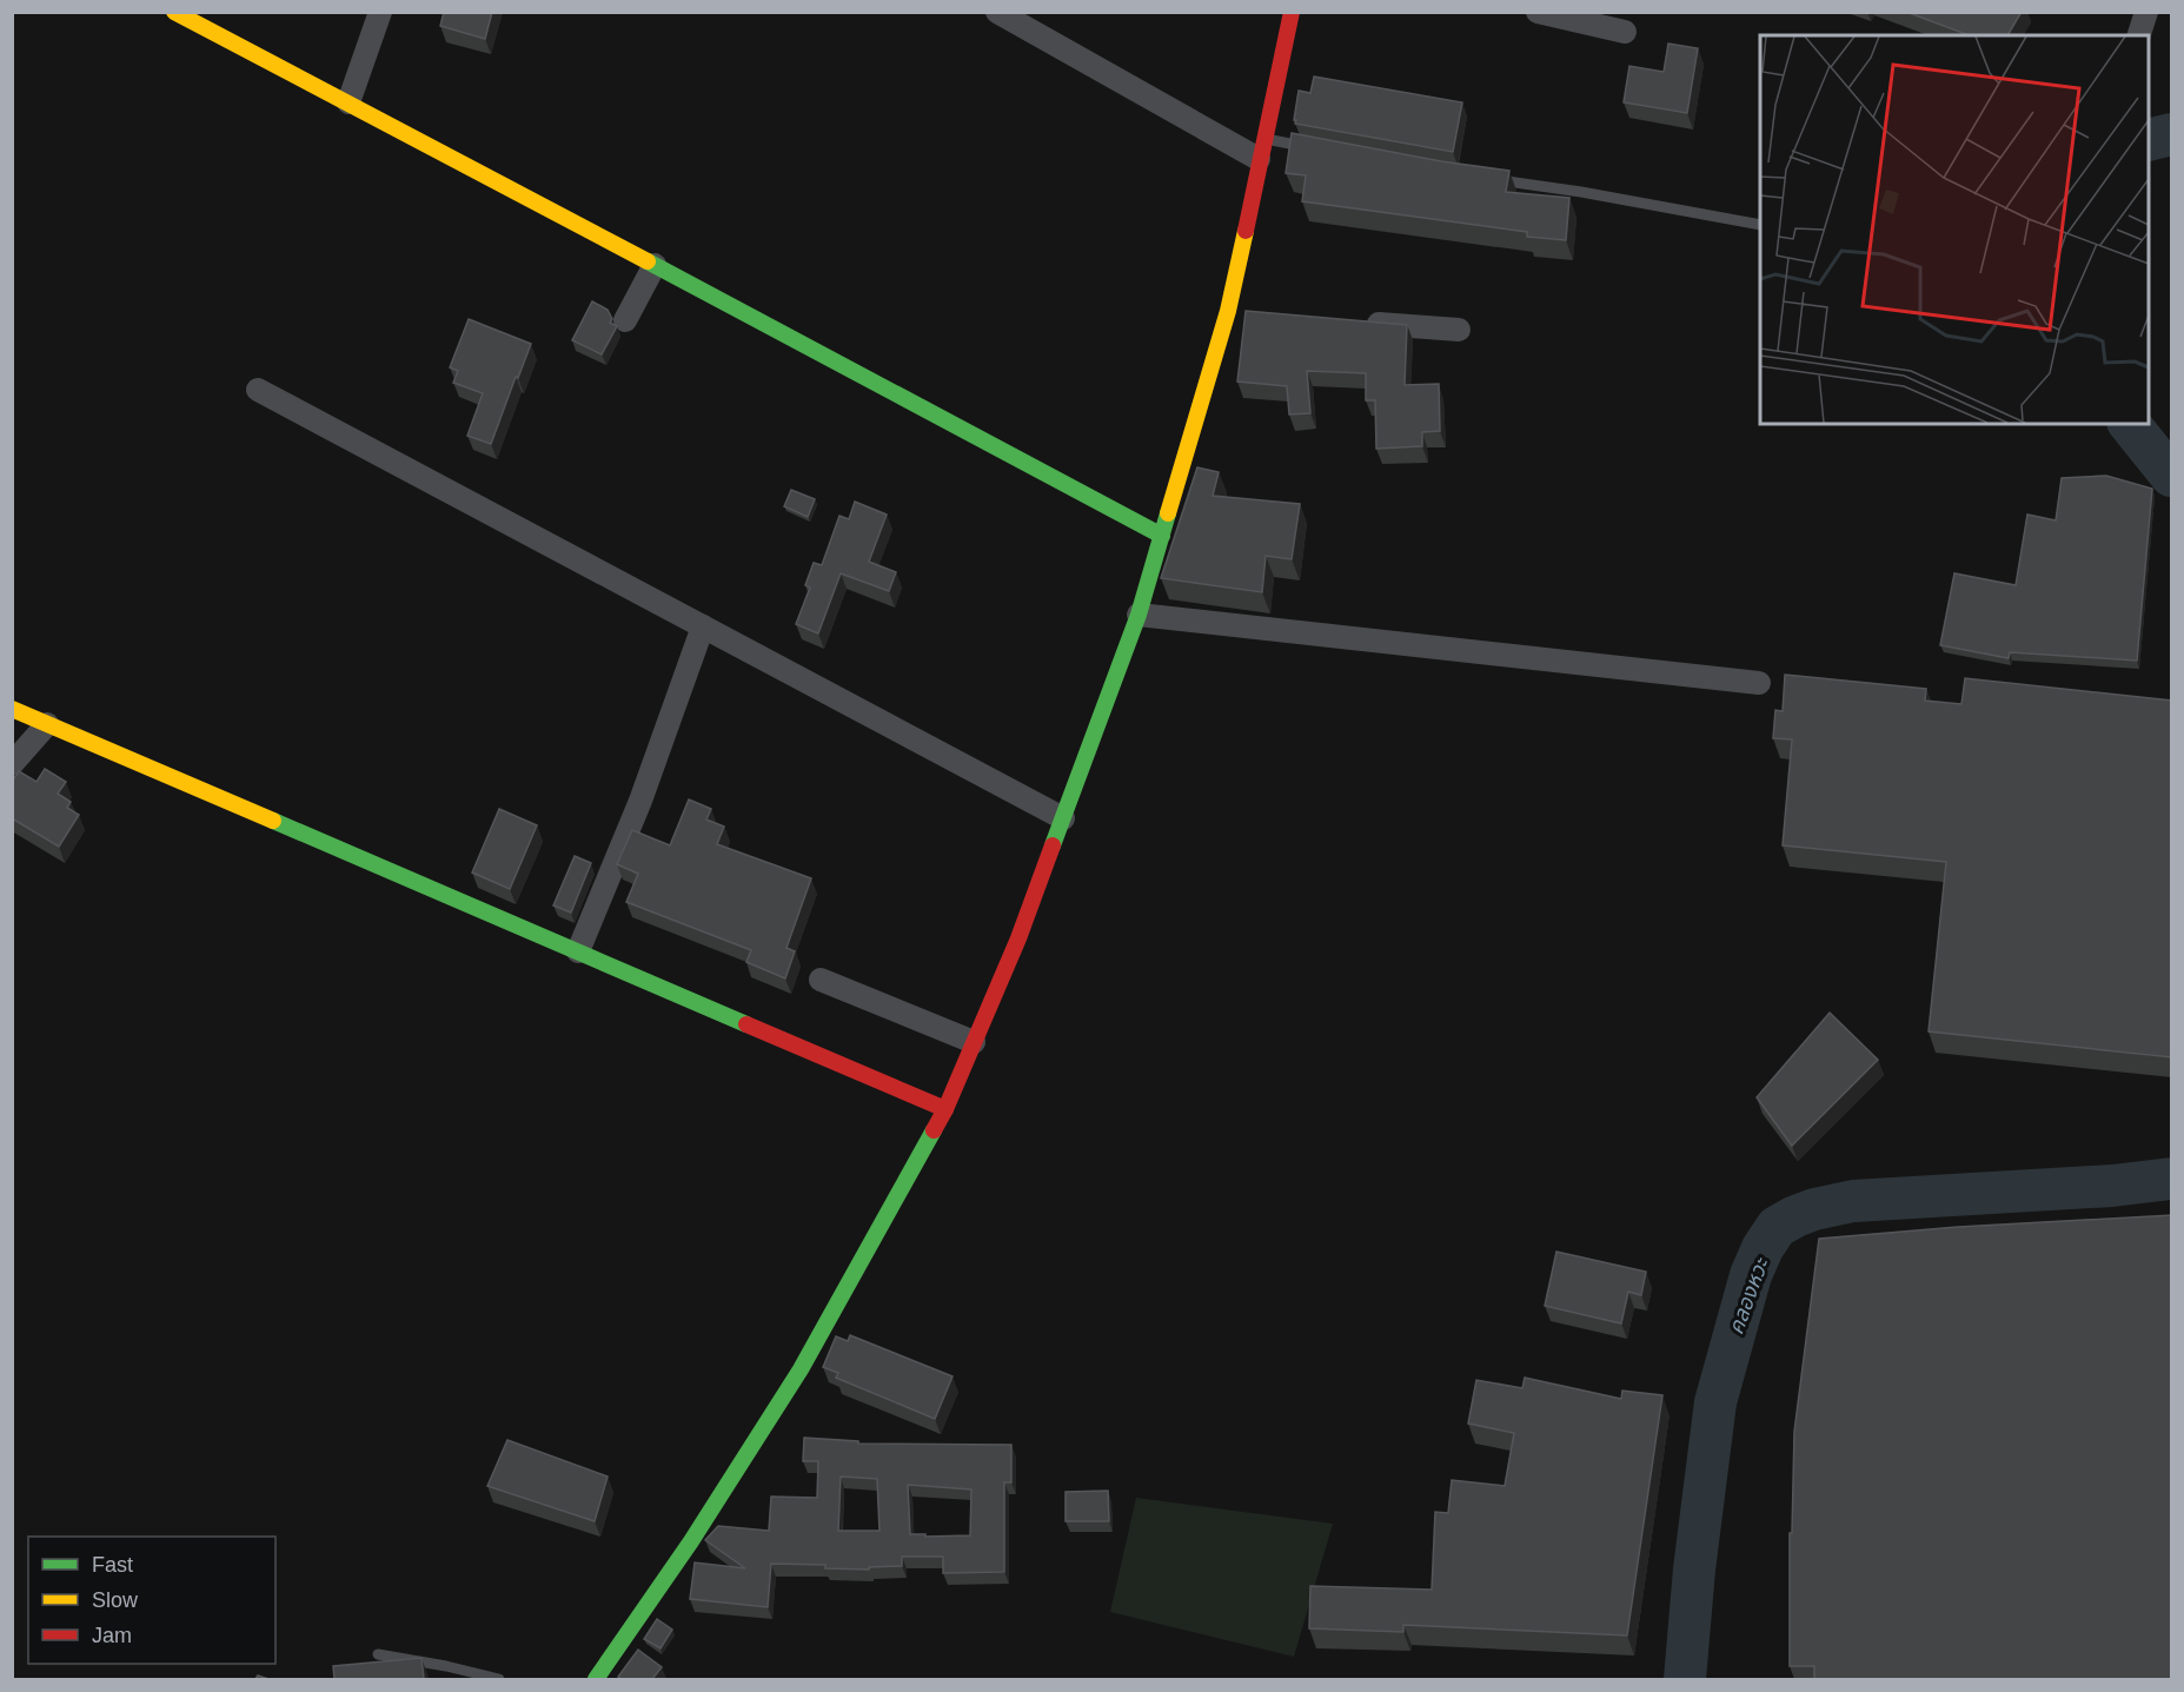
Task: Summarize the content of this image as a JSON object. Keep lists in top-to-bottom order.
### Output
{
  "water": ["คลองหวะ"],
  "legend": ["Fast", "Slow", "Jam"]
}
